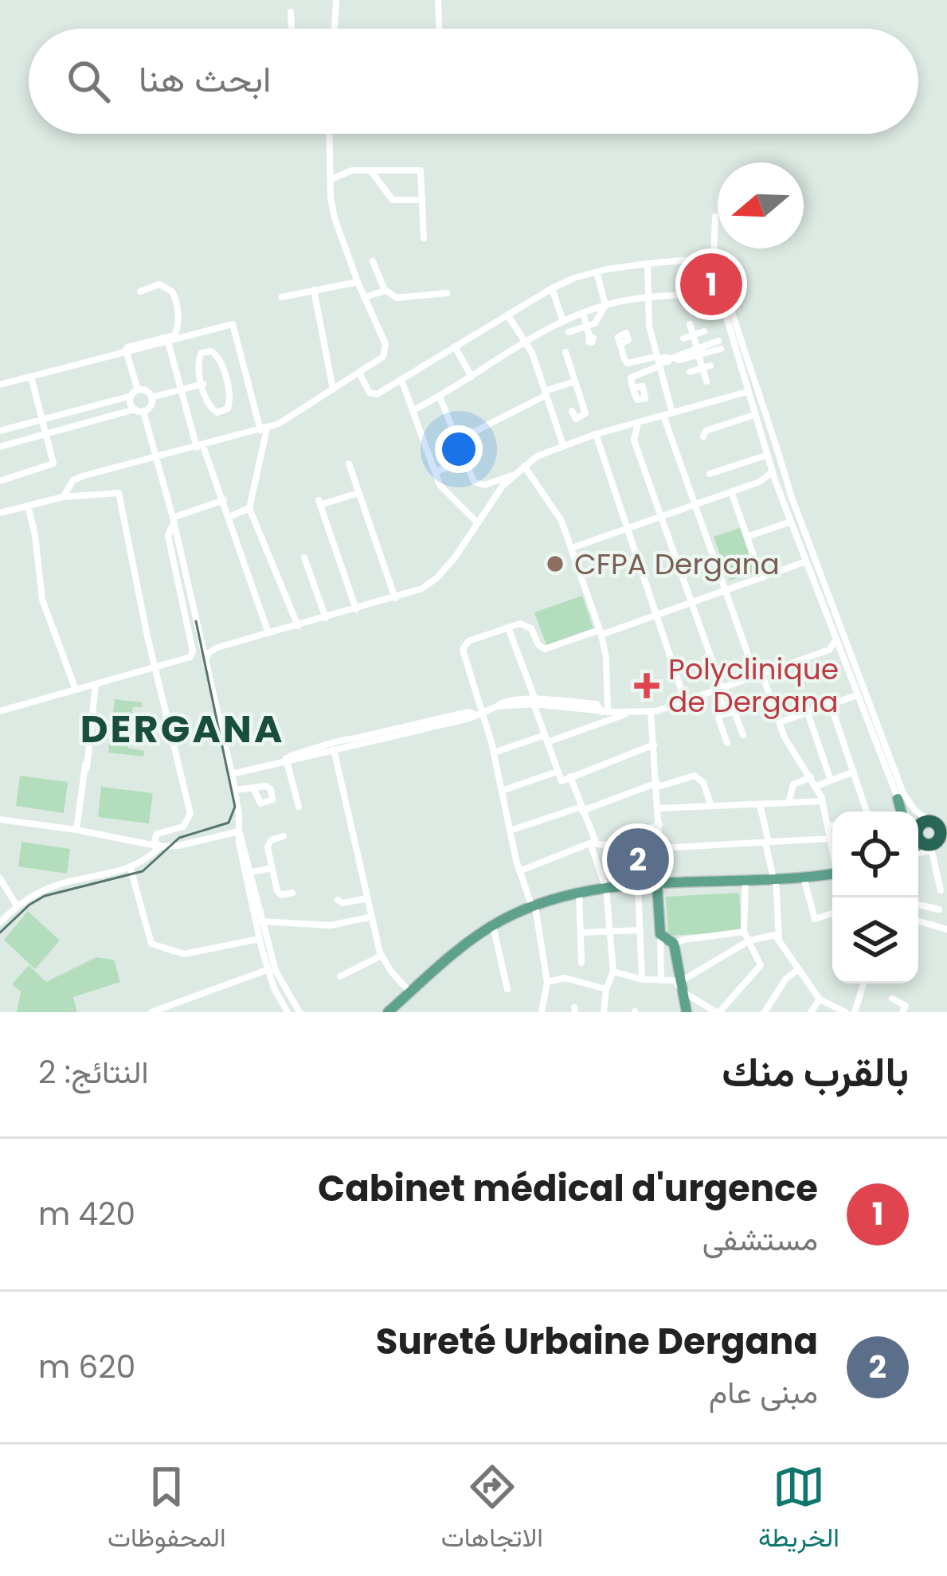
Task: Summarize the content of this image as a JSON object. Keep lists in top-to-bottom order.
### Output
{
  "districts": ["DERGANA"],
  "places": {
    "other": ["CFPA Dergana"],
    "health": ["Polyclinique de Dergana"]
  },
  "north": "left",
  "page": {
    "search": "ابحث هنا",
    "pins": ["1", "2"],
    "heading": ["بالقرب منك", "النتائج: 2"],
    "list": [
      {
        "mark": "1",
        "name": "Cabinet médical d'urgence",
        "note": "مستشفى",
        "value": "420 m"
      },
      {
        "mark": "2",
        "name": "Sureté Urbaine Dergana",
        "note": "مبنى عام",
        "value": "620 m"
      }
    ],
    "nav": ["الخريطة", "الاتجاهات", "المحفوظات"]
  }
}
